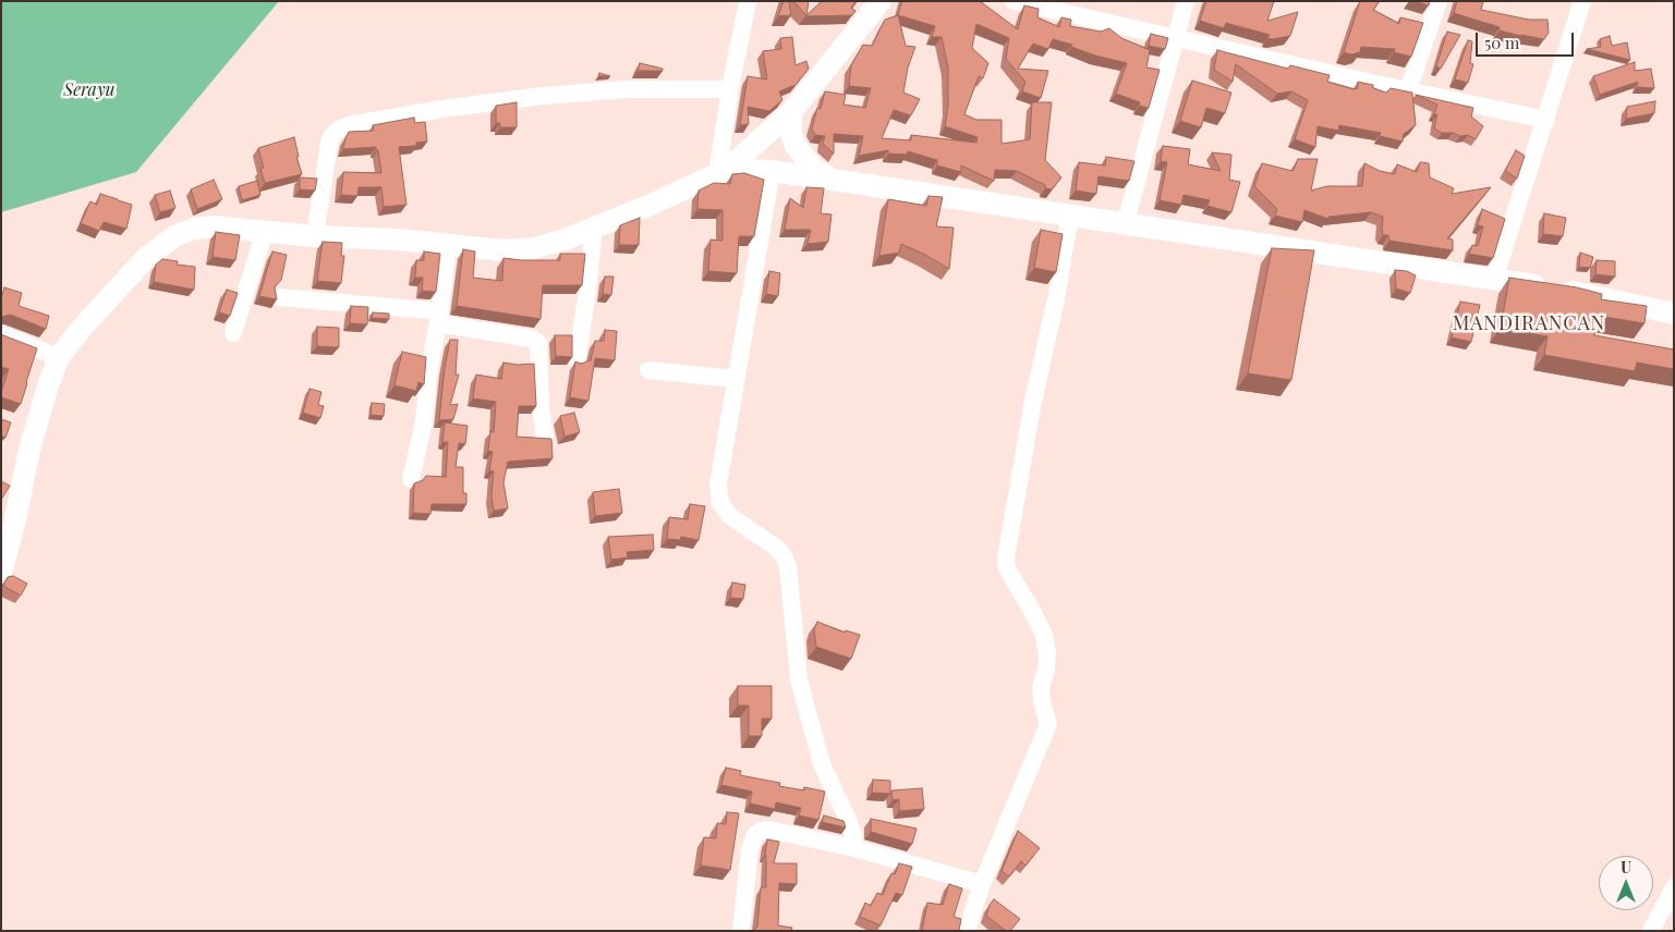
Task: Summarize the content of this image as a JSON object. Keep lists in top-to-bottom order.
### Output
{
  "districts": ["MANDIRANCAN"],
  "water": ["Serayu"],
  "scale_bar": "50 m",
  "north": "top"
}
